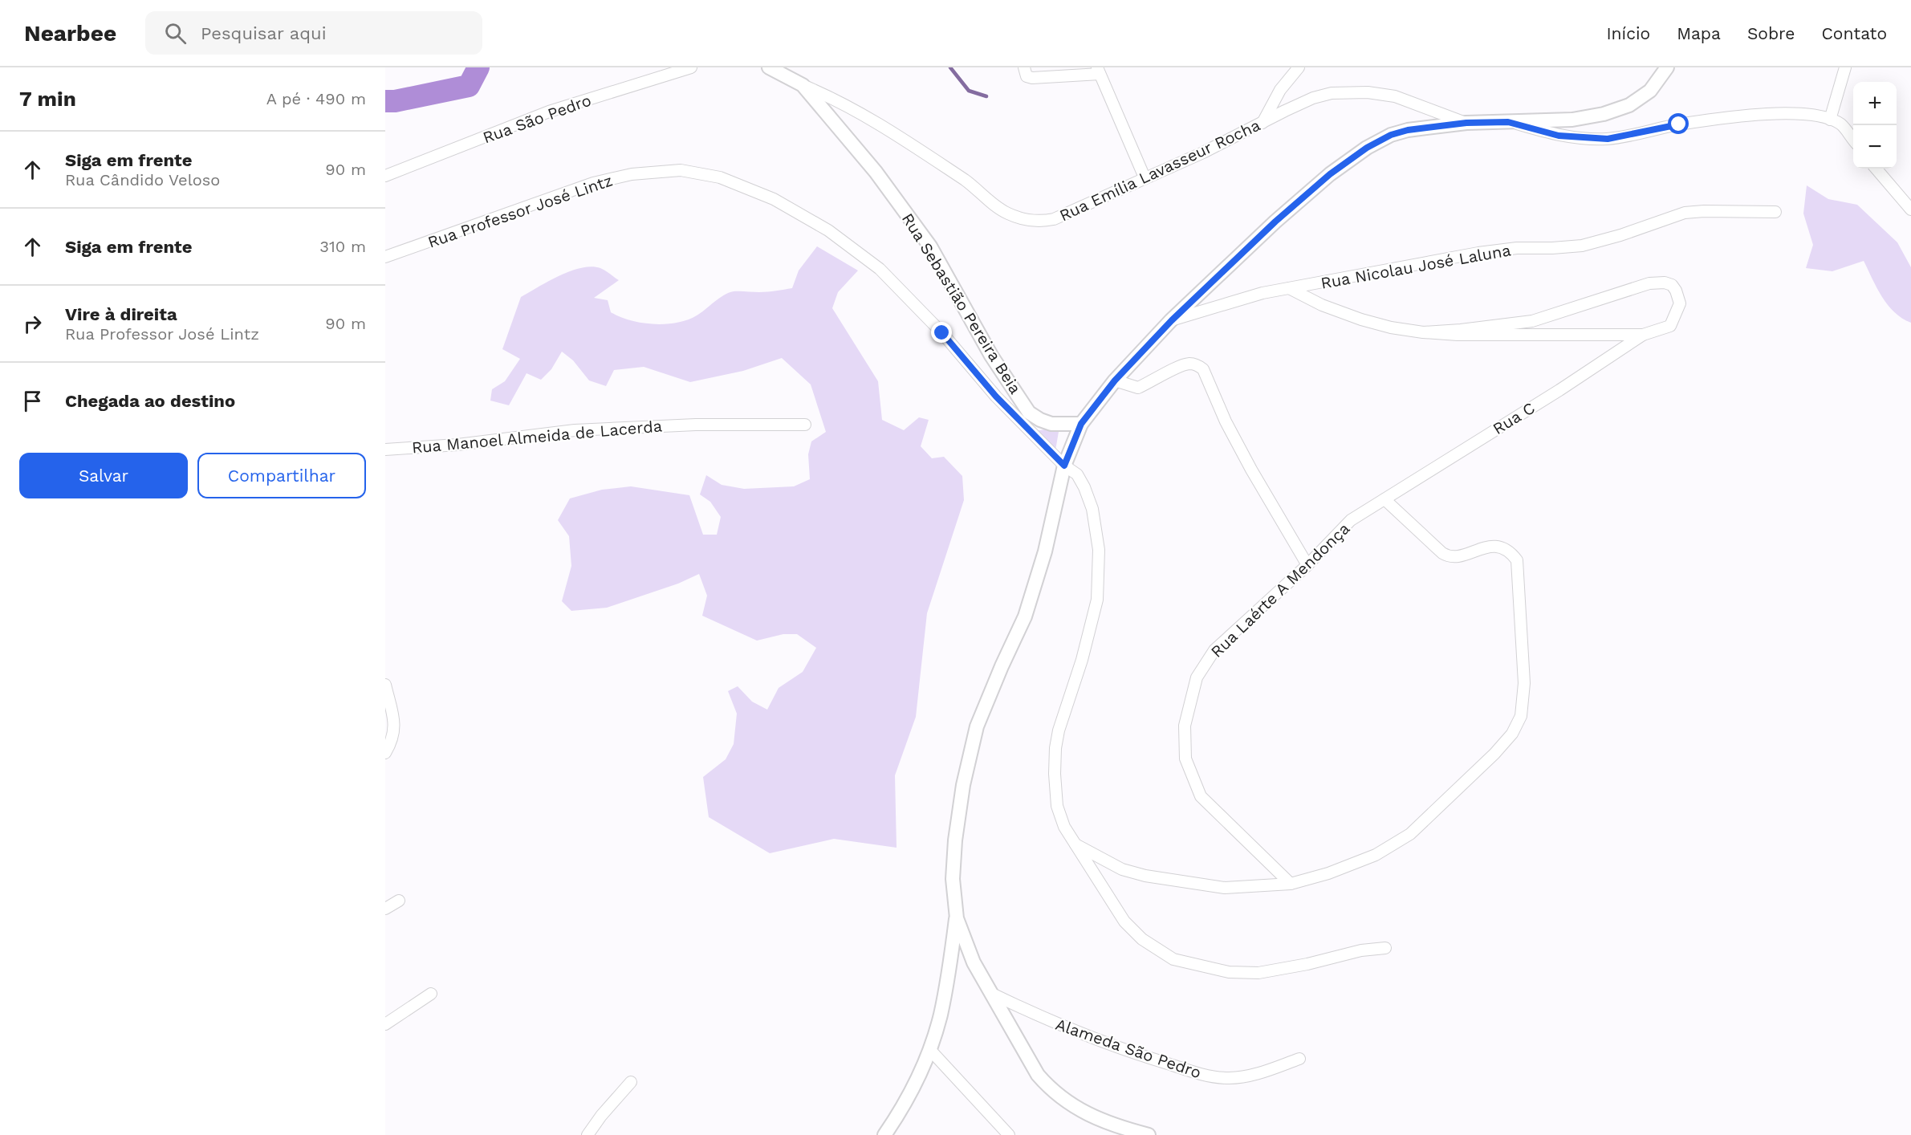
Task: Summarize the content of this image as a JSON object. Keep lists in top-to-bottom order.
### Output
{
  "streets": {
    "street": [
      "Rua São Pedro",
      "Rua Emília Lavasseur Rocha",
      "Rua Professor José Lintz",
      "Rua Nicolau José Laluna",
      "Rua Sebastião Pereira Beia",
      "Rua C",
      "Rua Manoel Almeida de Lacerda",
      "Rua Laérte A Mendonça",
      "Alameda São Pedro"
    ]
  },
  "crossings": [
    ["Rua Emília Lavasseur Rocha", "Rua Sebastião Pereira Beia"],
    ["Rua C", "Rua Laérte A Mendonça"]
  ],
  "page": {
    "header": "Nearbee",
    "search": "Pesquisar aqui",
    "nav": [
      "Início",
      "Mapa",
      "Sobre",
      "Contato"
    ],
    "heading": ["7 min", "A pé · 490 m"],
    "map_buttons": ["+", "−"],
    "list": [
      ["Siga em frente", "Rua Cândido Veloso", "90 m"],
      ["Siga em frente", "310 m"],
      ["Vire à direita", "Rua Professor José Lintz", "90 m"],
      "Chegada ao destino"
    ],
    "buttons": ["Salvar", "Compartilhar"]
  }
}
